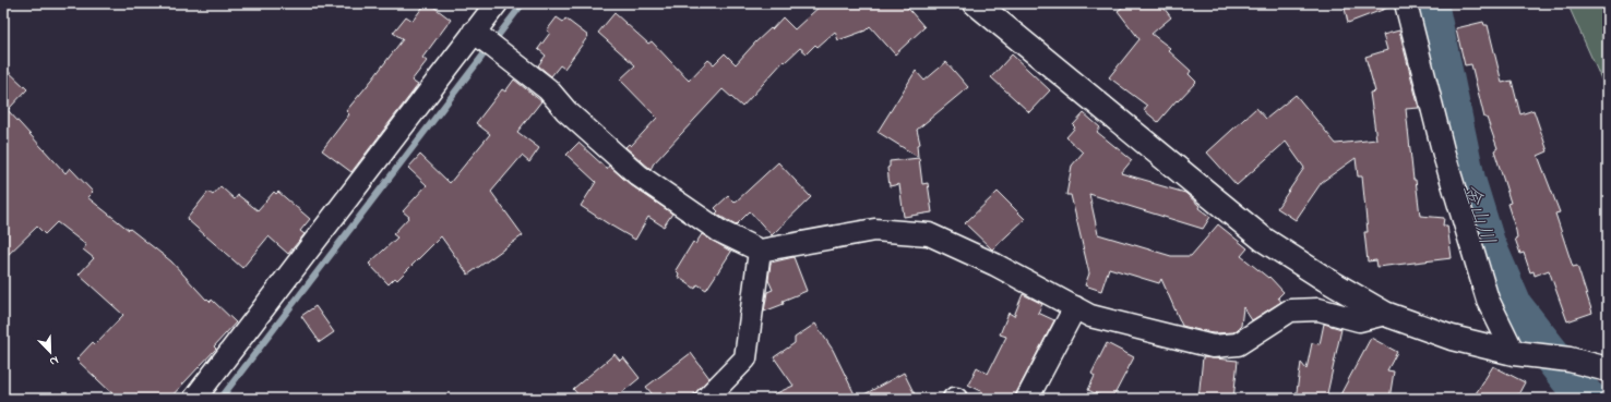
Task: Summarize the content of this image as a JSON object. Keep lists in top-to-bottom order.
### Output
{
  "water": ["金山川"],
  "north": "bottom right"
}
